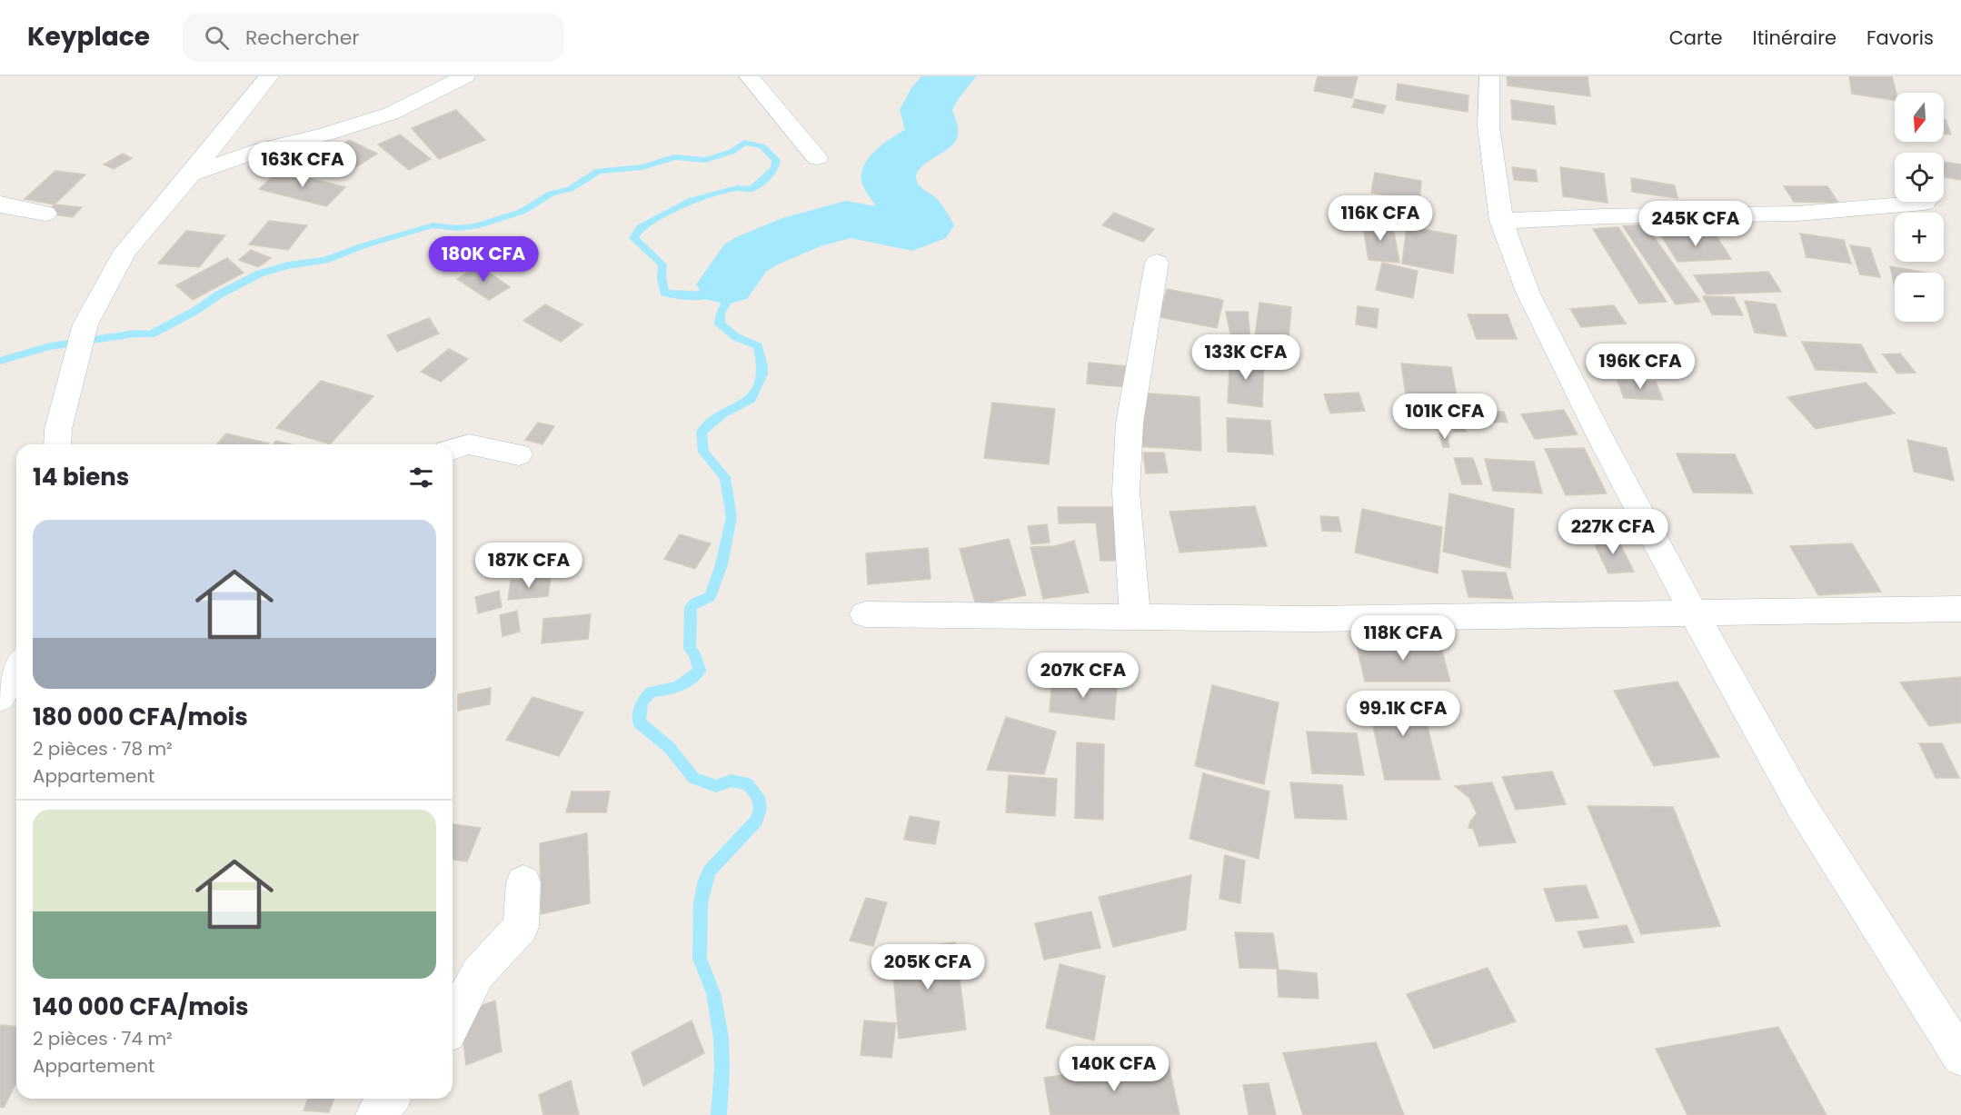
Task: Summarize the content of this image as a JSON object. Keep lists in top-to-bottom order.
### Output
{
  "north": "bottom",
  "page": {
    "header": "Keyplace",
    "search": "Rechercher",
    "nav": ["Carte", "Itinéraire", "Favoris"],
    "map_buttons": ["+", "−"],
    "price": [
      "163K CFA",
      "116K CFA",
      "245K CFA",
      "180K CFA",
      "133K CFA",
      "196K CFA",
      "101K CFA",
      "227K CFA",
      "187K CFA",
      "118K CFA",
      "207K CFA",
      "99.1K CFA",
      "205K CFA",
      "140K CFA"
    ],
    "heading": "14 biens",
    "list": [
      {
        "name": "180 000 CFA/mois",
        "note": "2 pièces · 78 m² · Appartement"
      },
      {
        "name": "140 000 CFA/mois",
        "note": "2 pièces · 74 m² · Appartement"
      }
    ]
  }
}
